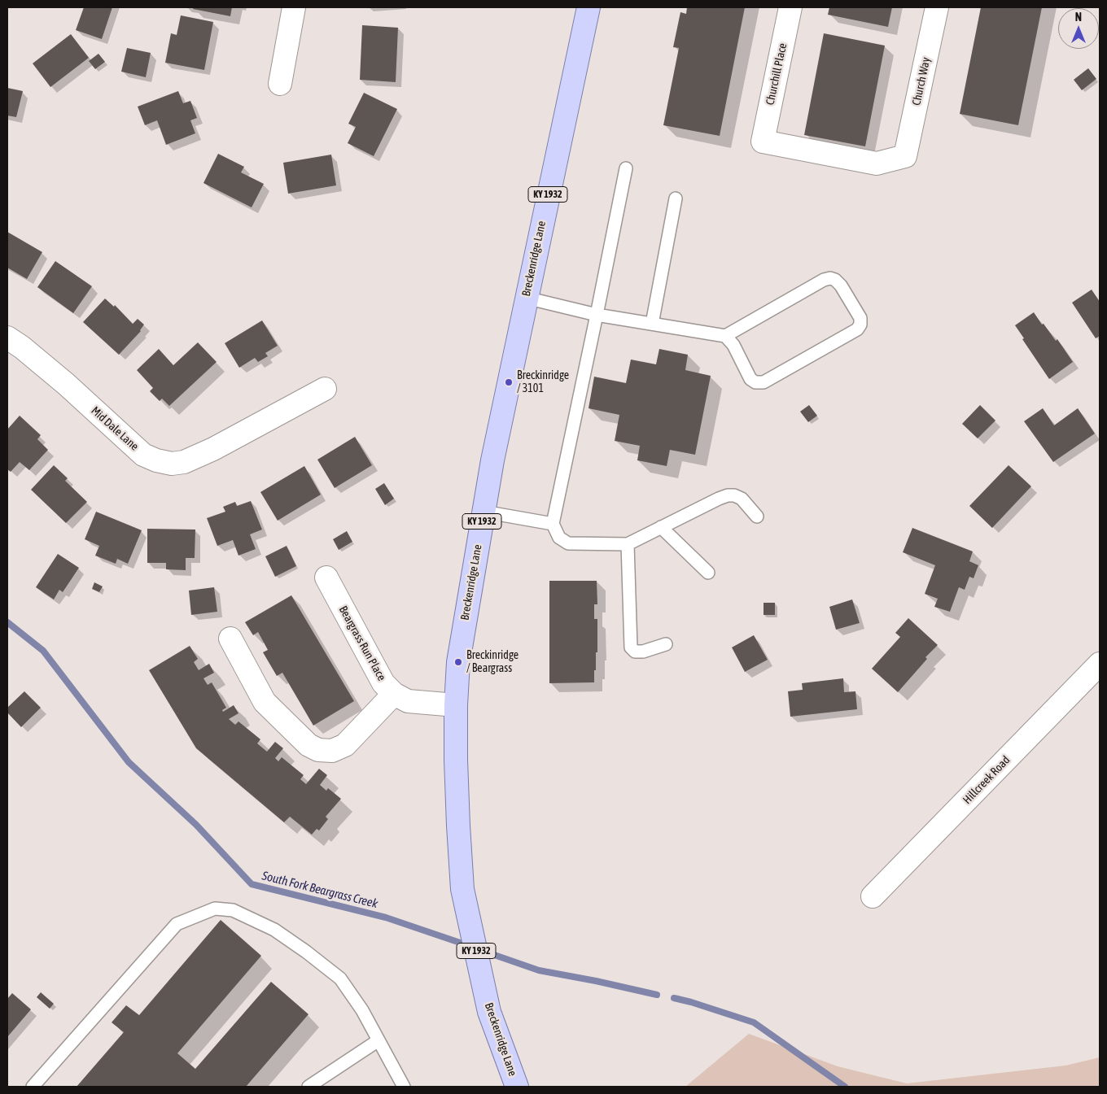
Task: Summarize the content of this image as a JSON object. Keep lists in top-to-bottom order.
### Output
{
  "streets": {
    "main road": ["KY 1932", "Breckenridge Lane"],
    "street": [
      "Churchill Place",
      "Church Way",
      "Mid Dale Lane",
      "Beargrass Run Place",
      "Hillcreek Road"
    ]
  },
  "crossings": [
    ["Churchill Place", "Church Way"],
    ["Breckenridge Lane", "Beargrass Run Place"]
  ],
  "water": ["South Fork Beargrass Creek"],
  "places": ["Breckinridge / 3101", "Breckinridge / Beargrass"],
  "north": "top"
}
